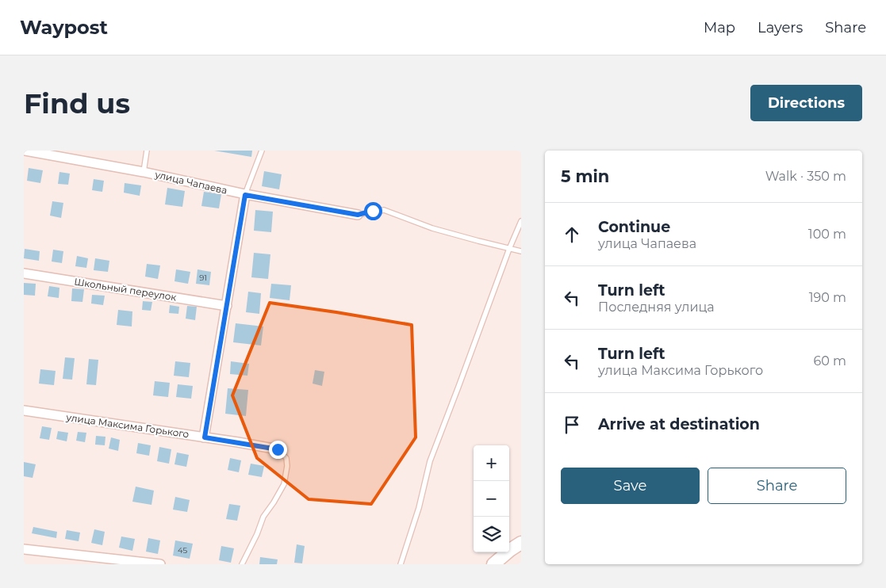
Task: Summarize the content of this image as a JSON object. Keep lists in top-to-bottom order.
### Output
{
  "streets": {
    "street": ["улица Чапаева", "Школьный переулок", "улица Максима Горького"]
  },
  "house_numbers": ["91", "45"],
  "page": {
    "header": "Waypost",
    "nav": ["Map", "Layers", "Share"],
    "buttons": [
      "Directions",
      ["Save", "Share"]
    ],
    "title": "Find us",
    "heading": ["5 min", "Walk · 350 m"],
    "list": [
      ["Continue", "улица Чапаева", "100 m"],
      ["Turn left", "Последняя улица", "190 m"],
      ["Turn left", "улица Максима Горького", "60 m"],
      "Arrive at destination"
    ],
    "map_buttons": ["+", "−"]
  }
}
